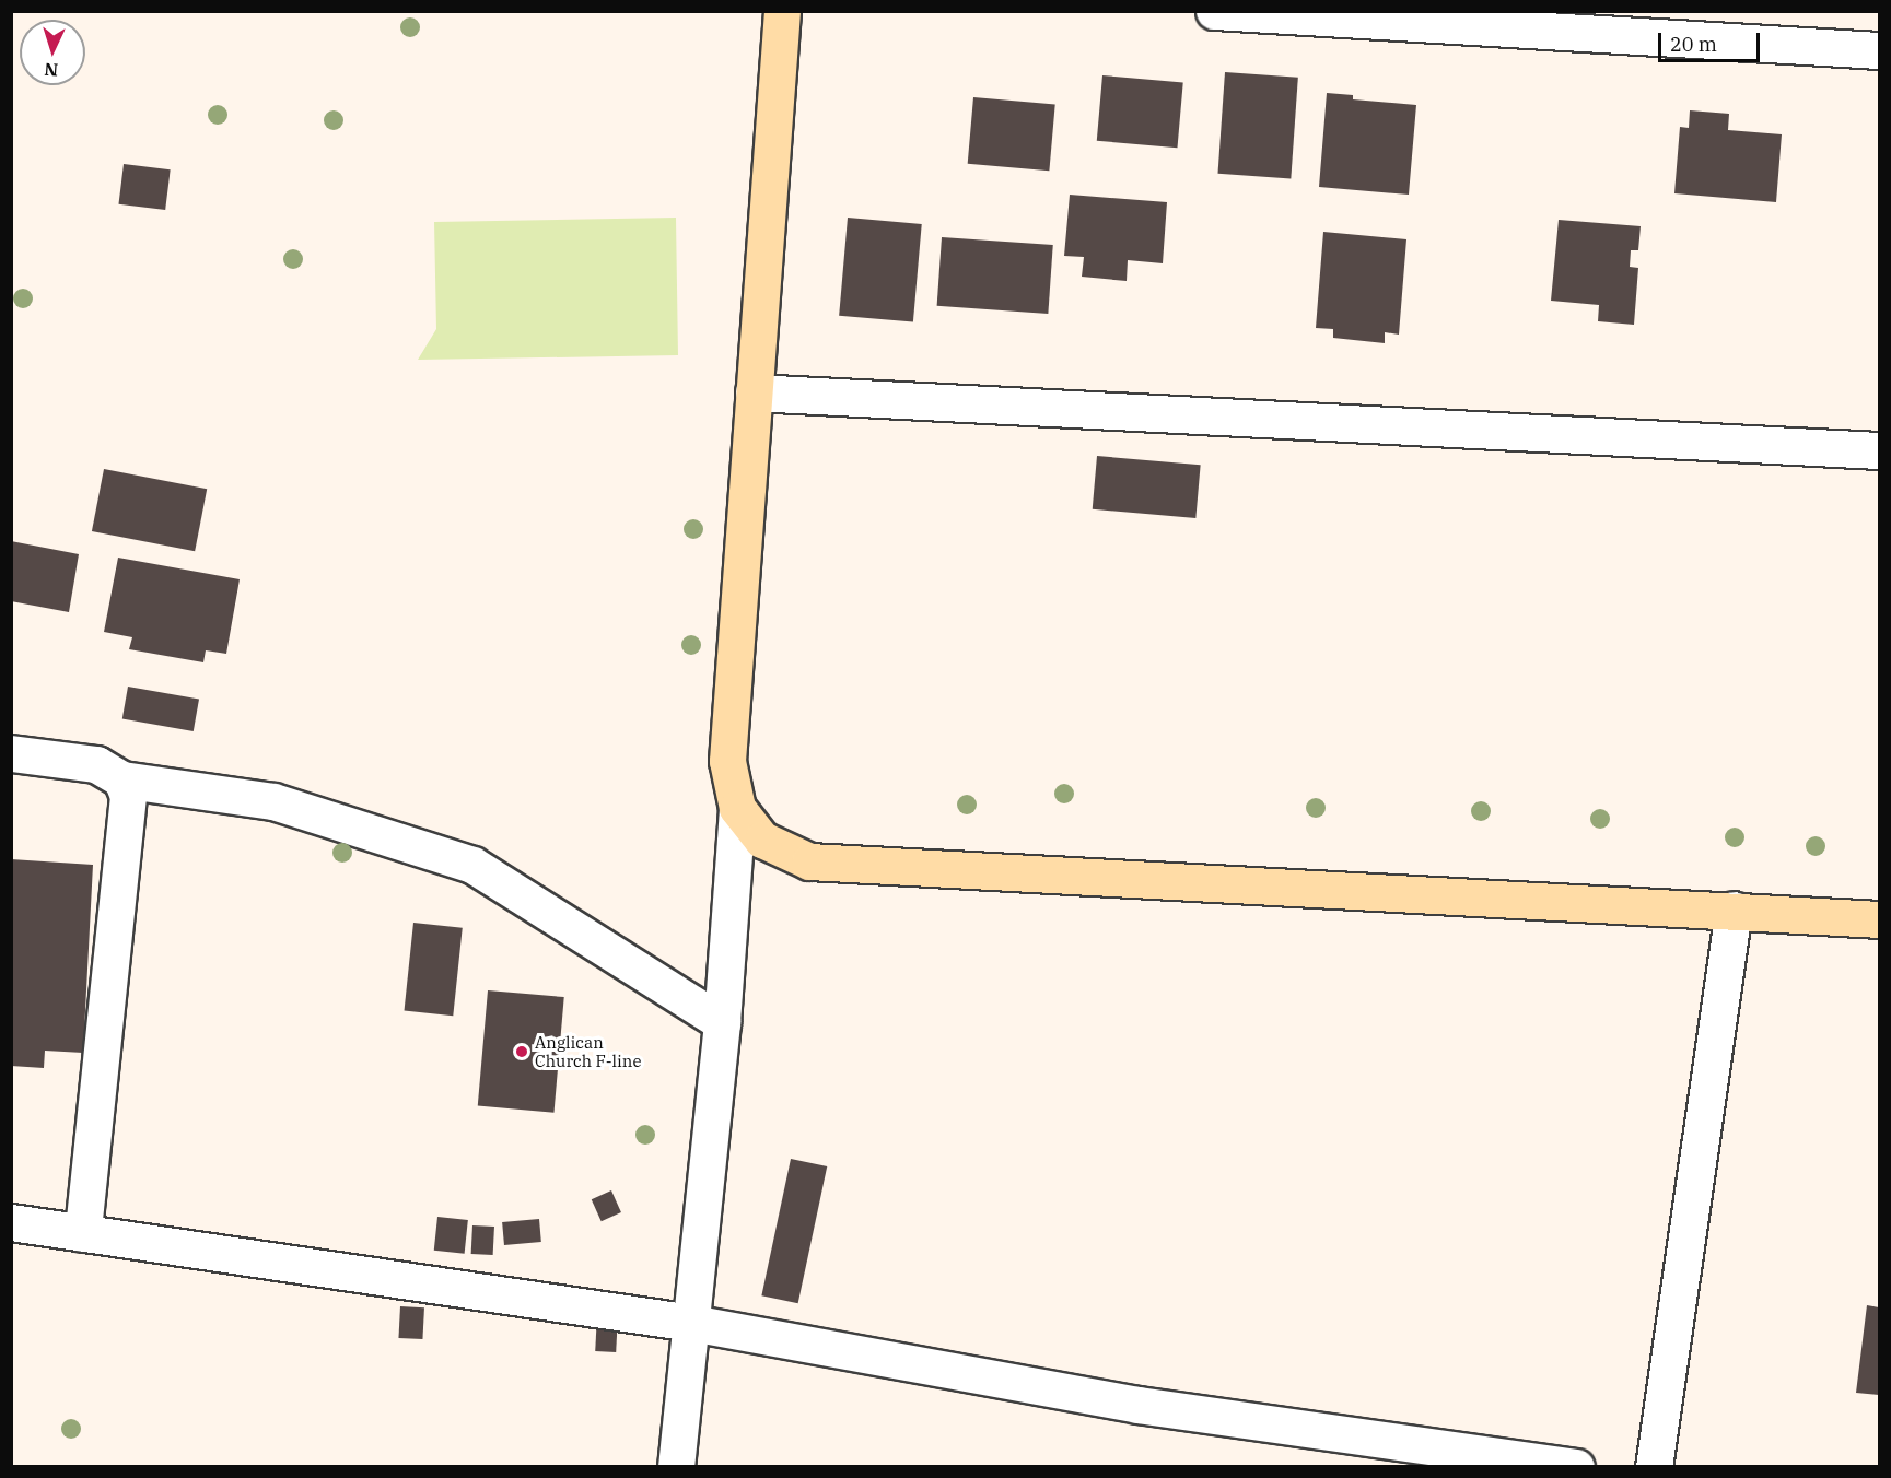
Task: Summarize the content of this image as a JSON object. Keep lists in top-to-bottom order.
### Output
{
  "places": ["Anglican Church F-line"],
  "scale_bar": "20 m",
  "north": "bottom"
}
